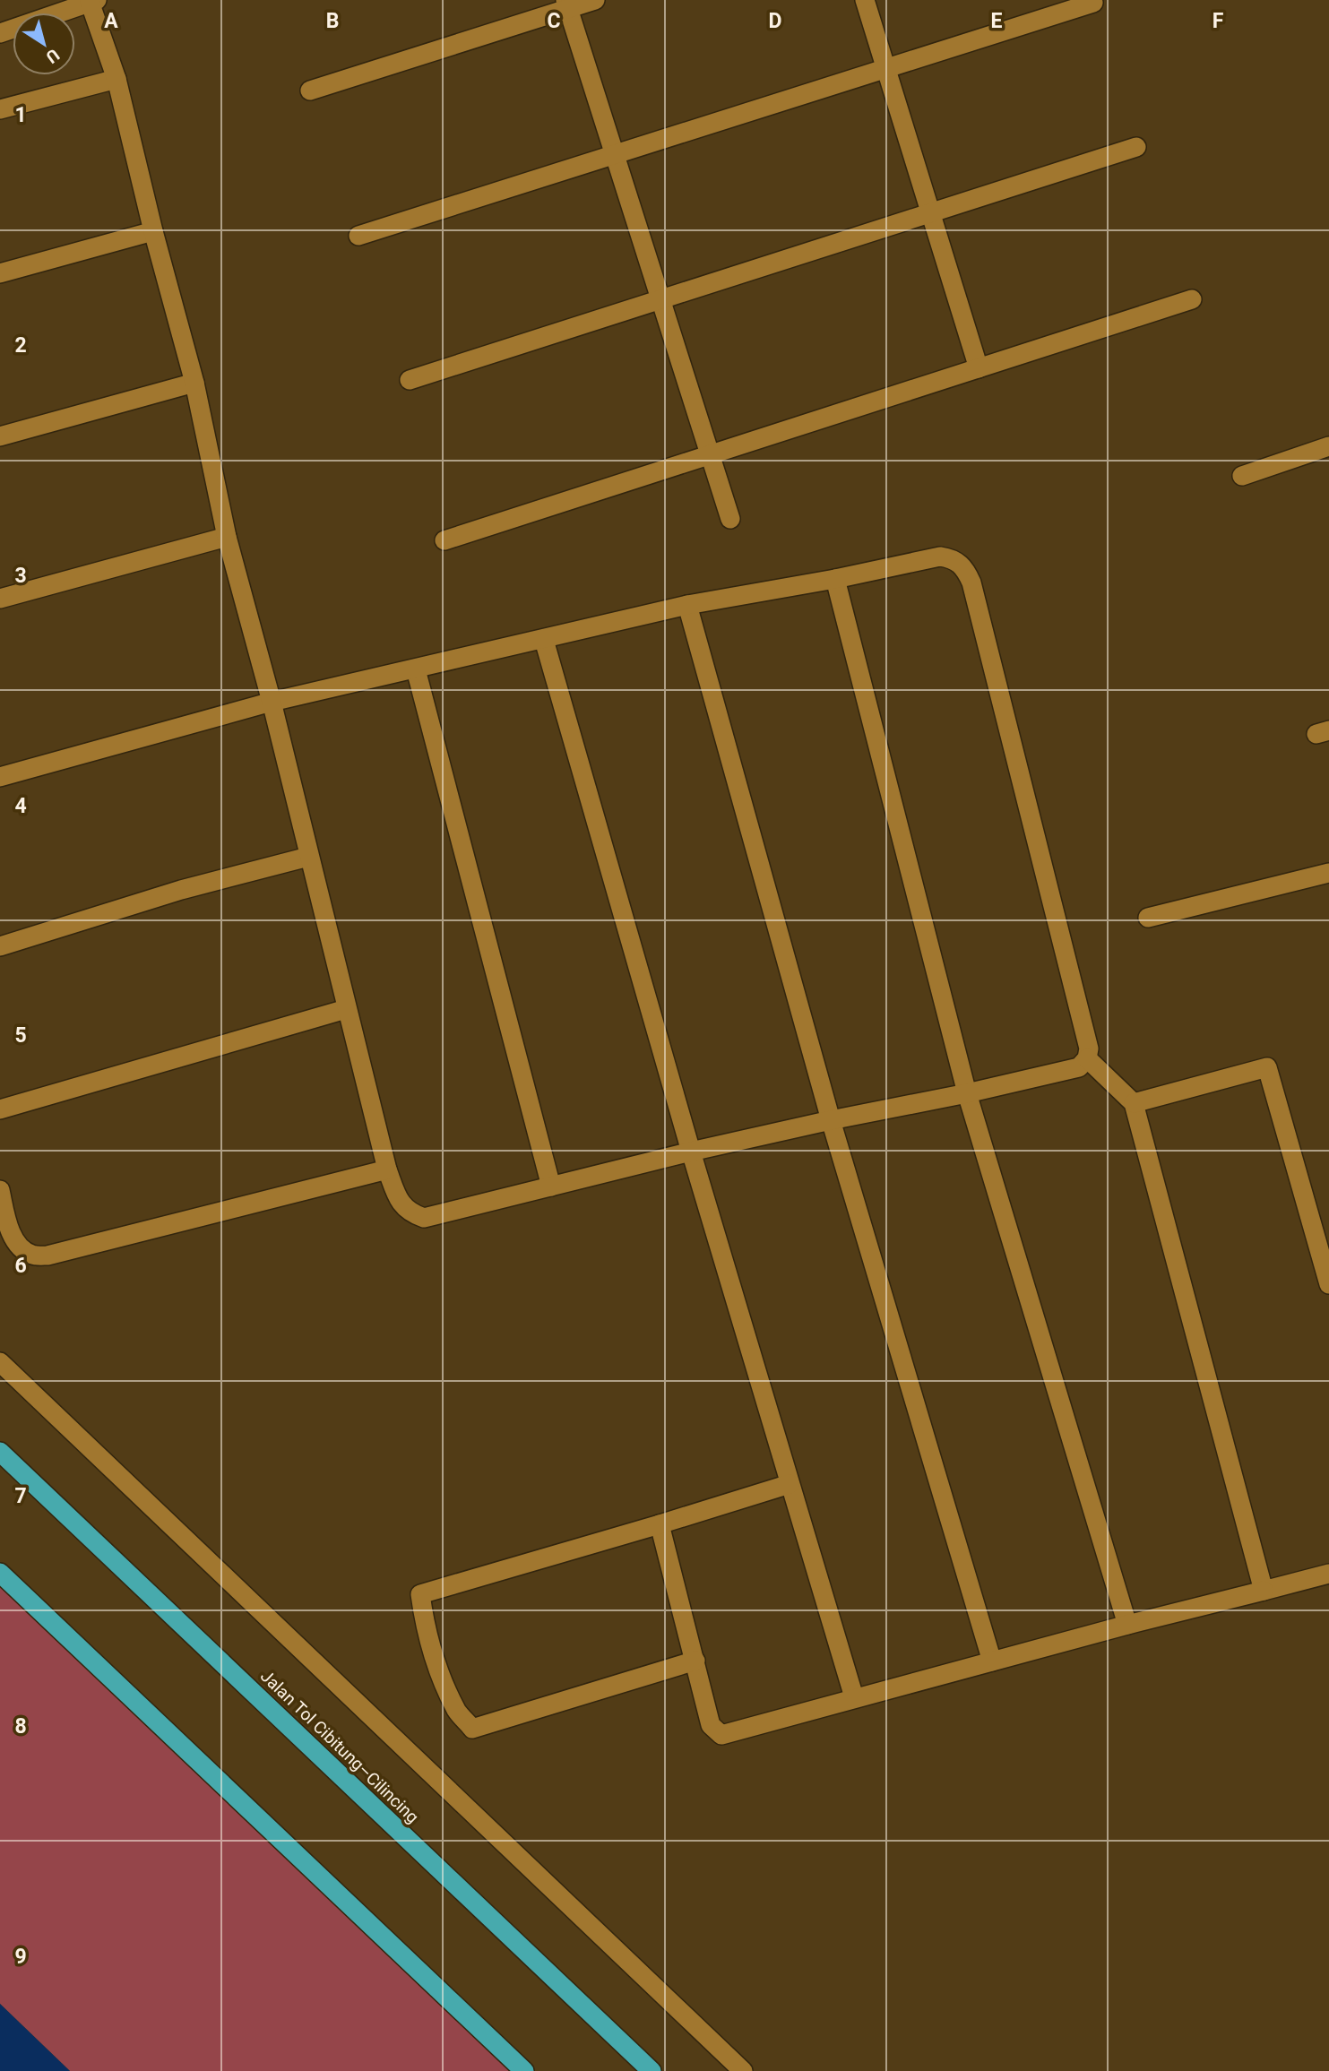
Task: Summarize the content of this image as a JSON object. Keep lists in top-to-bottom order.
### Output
{
  "streets": {
    "highway": ["Jalan Tol Cibitung–Cilincing"]
  },
  "north": "bottom right",
  "grid": {
    "columns": [
      "A",
      "B",
      "C",
      "D",
      "E",
      "F"
    ],
    "rows": [
      "1",
      "2",
      "3",
      "4",
      "5",
      "6",
      "7",
      "8",
      "9"
    ]
  }
}
